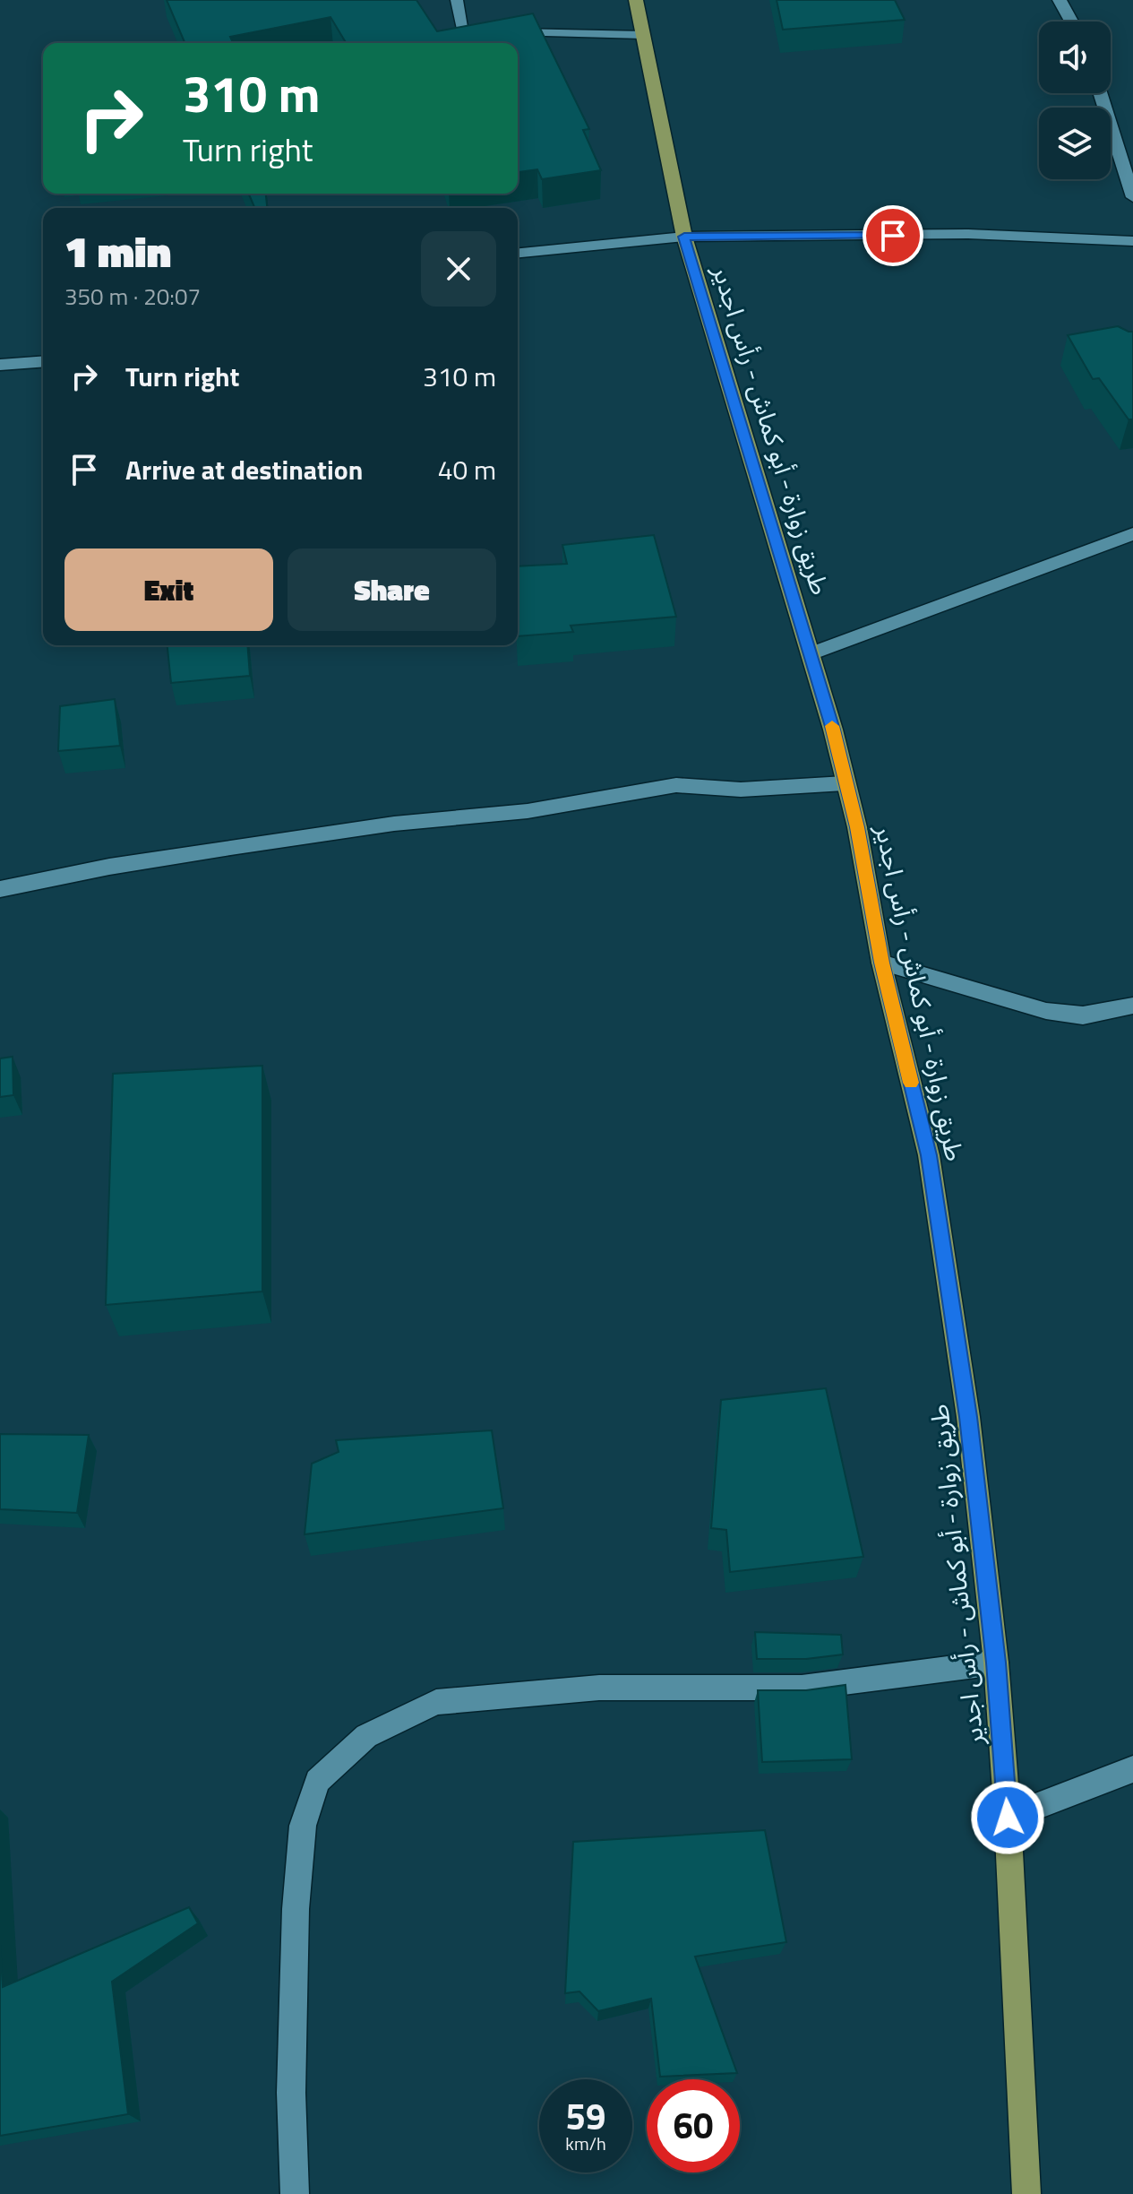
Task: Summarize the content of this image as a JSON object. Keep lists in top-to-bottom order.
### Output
{
  "streets": {
    "main road": ["طريق زوارة - أبو كماش - رأس اجدير"]
  },
  "page": {
    "turn": ["310 m", "Turn right"],
    "heading": ["1 min", "350 m · 20:07"],
    "list": [
      {
        "name": "Turn right",
        "value": "310 m"
      },
      {
        "name": "Arrive at destination",
        "value": "40 m"
      }
    ],
    "buttons": ["Exit", "Share"],
    "speed": "59 km/h",
    "limit": "60"
  }
}
